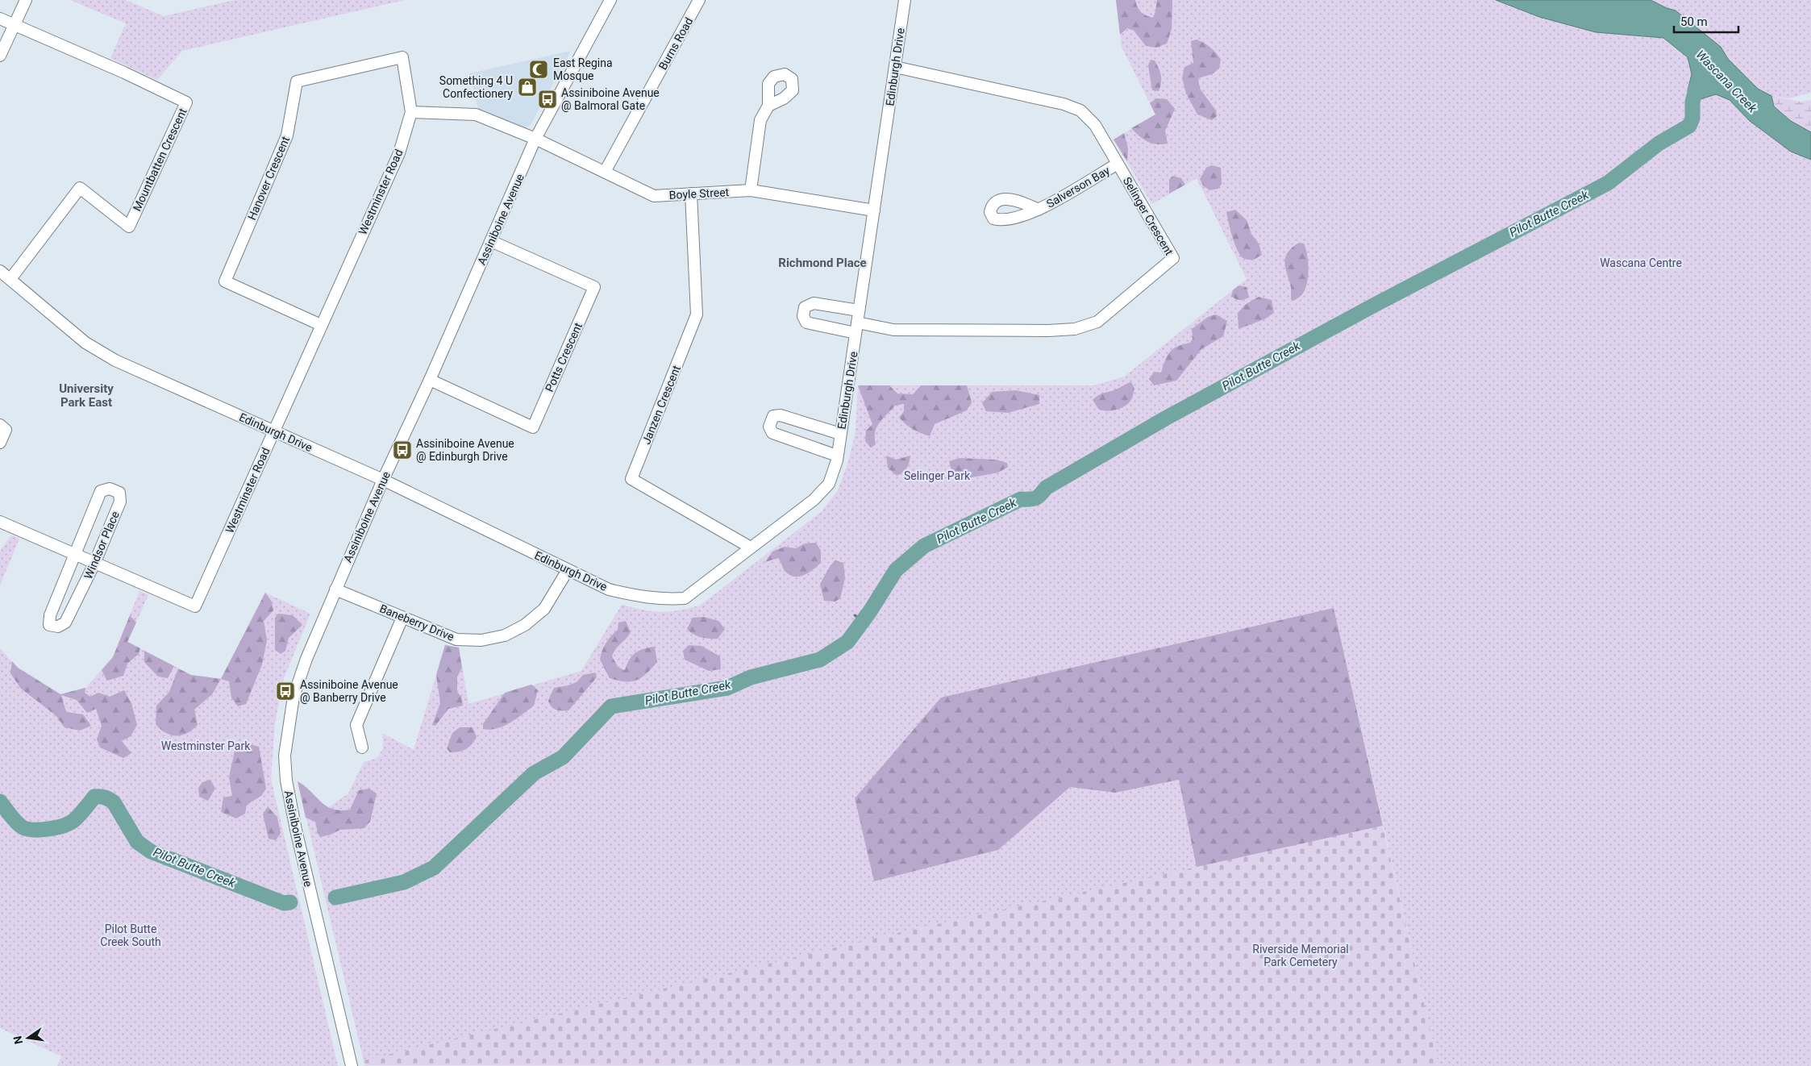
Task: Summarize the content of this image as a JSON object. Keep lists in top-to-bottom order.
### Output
{
  "streets": {
    "street": [
      "Burns Road",
      "Edinburgh Drive",
      "Mountbatten Crescent",
      "Hanover Crescent",
      "Salverson Bay",
      "Westminster Road",
      "Boyle Street",
      "Selinger Crescent",
      "Assiniboine Avenue",
      "Potts Crescent",
      "Janzen Crescent",
      "Windsor Place",
      "Baneberry Drive"
    ]
  },
  "crossings": [
    ["Burns Road", "Boyle Street"],
    ["Edinburgh Drive", "Mountbatten Crescent"],
    ["Edinburgh Drive", "Westminster Road"],
    ["Edinburgh Drive", "Boyle Street"],
    ["Edinburgh Drive", "Selinger Crescent"],
    ["Edinburgh Drive", "Assiniboine Avenue"],
    ["Edinburgh Drive", "Janzen Crescent"],
    ["Edinburgh Drive", "Baneberry Drive"],
    ["Hanover Crescent", "Westminster Road"],
    ["Hanover Crescent", "Boyle Street"],
    ["Salverson Bay", "Selinger Crescent"],
    ["Westminster Road", "Boyle Street"],
    ["Westminster Road", "Windsor Place"],
    ["Boyle Street", "Assiniboine Avenue"],
    ["Boyle Street", "Janzen Crescent"],
    ["Assiniboine Avenue", "Potts Crescent"],
    ["Assiniboine Avenue", "Baneberry Drive"]
  ],
  "districts": ["Richmond Place", "University Park East"],
  "water": ["Wascana Creek", "Pilot Butte Creek"],
  "parks": [
    "Wascana Centre",
    "Selinger Park",
    "Westminster Park",
    "Pilot Butte Creek South",
    "Riverside Memorial Park Cemetery"
  ],
  "places": {
    "mosque": ["East Regina Mosque"],
    "shop": ["Something 4 U Confectionery"],
    "bus stop": ["Assiniboine Avenue @ Balmoral Gate", "Assiniboine Avenue @ Edinburgh Drive", "Assiniboine Avenue @ Banberry Drive"]
  },
  "scale_bar": "50 m",
  "north": "left"
}
